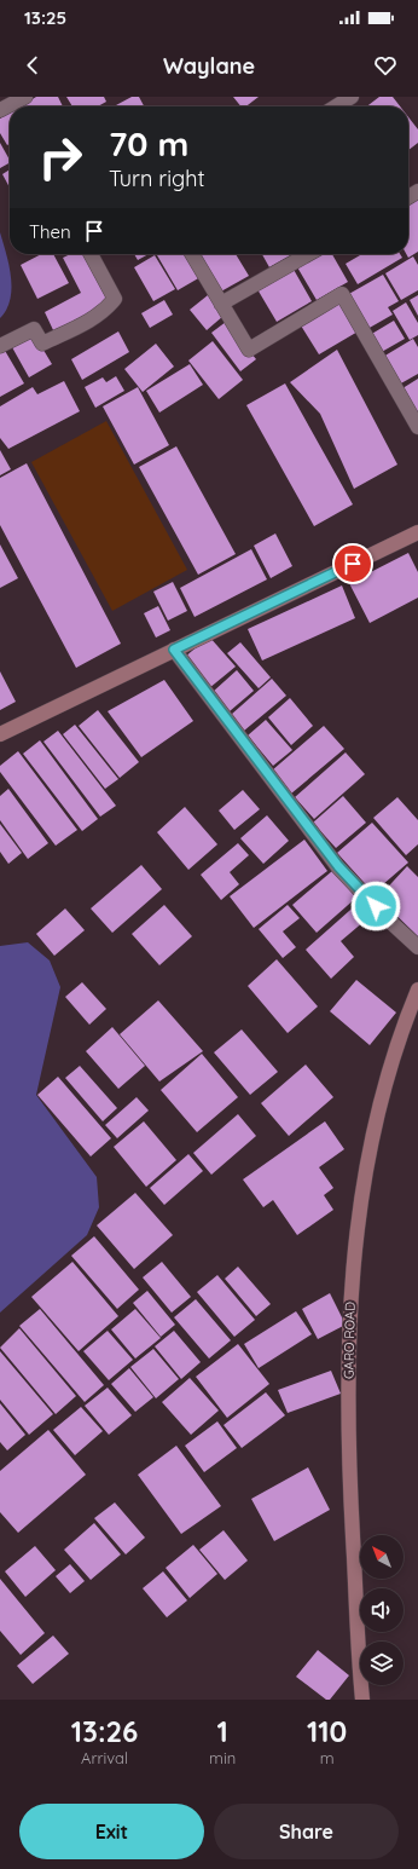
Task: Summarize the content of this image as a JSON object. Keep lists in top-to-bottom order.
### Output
{
  "streets": {
    "street": ["GARO ROAD"]
  },
  "north": "top left",
  "page": {
    "status": "13:25",
    "header": "Waylane",
    "turn": ["70 m", "Turn right"],
    "then": "Then",
    "eta": [
      "13:26",
      "Arrival",
      "1",
      "min",
      "110",
      "m"
    ],
    "buttons": ["Exit", "Share"]
  }
}
